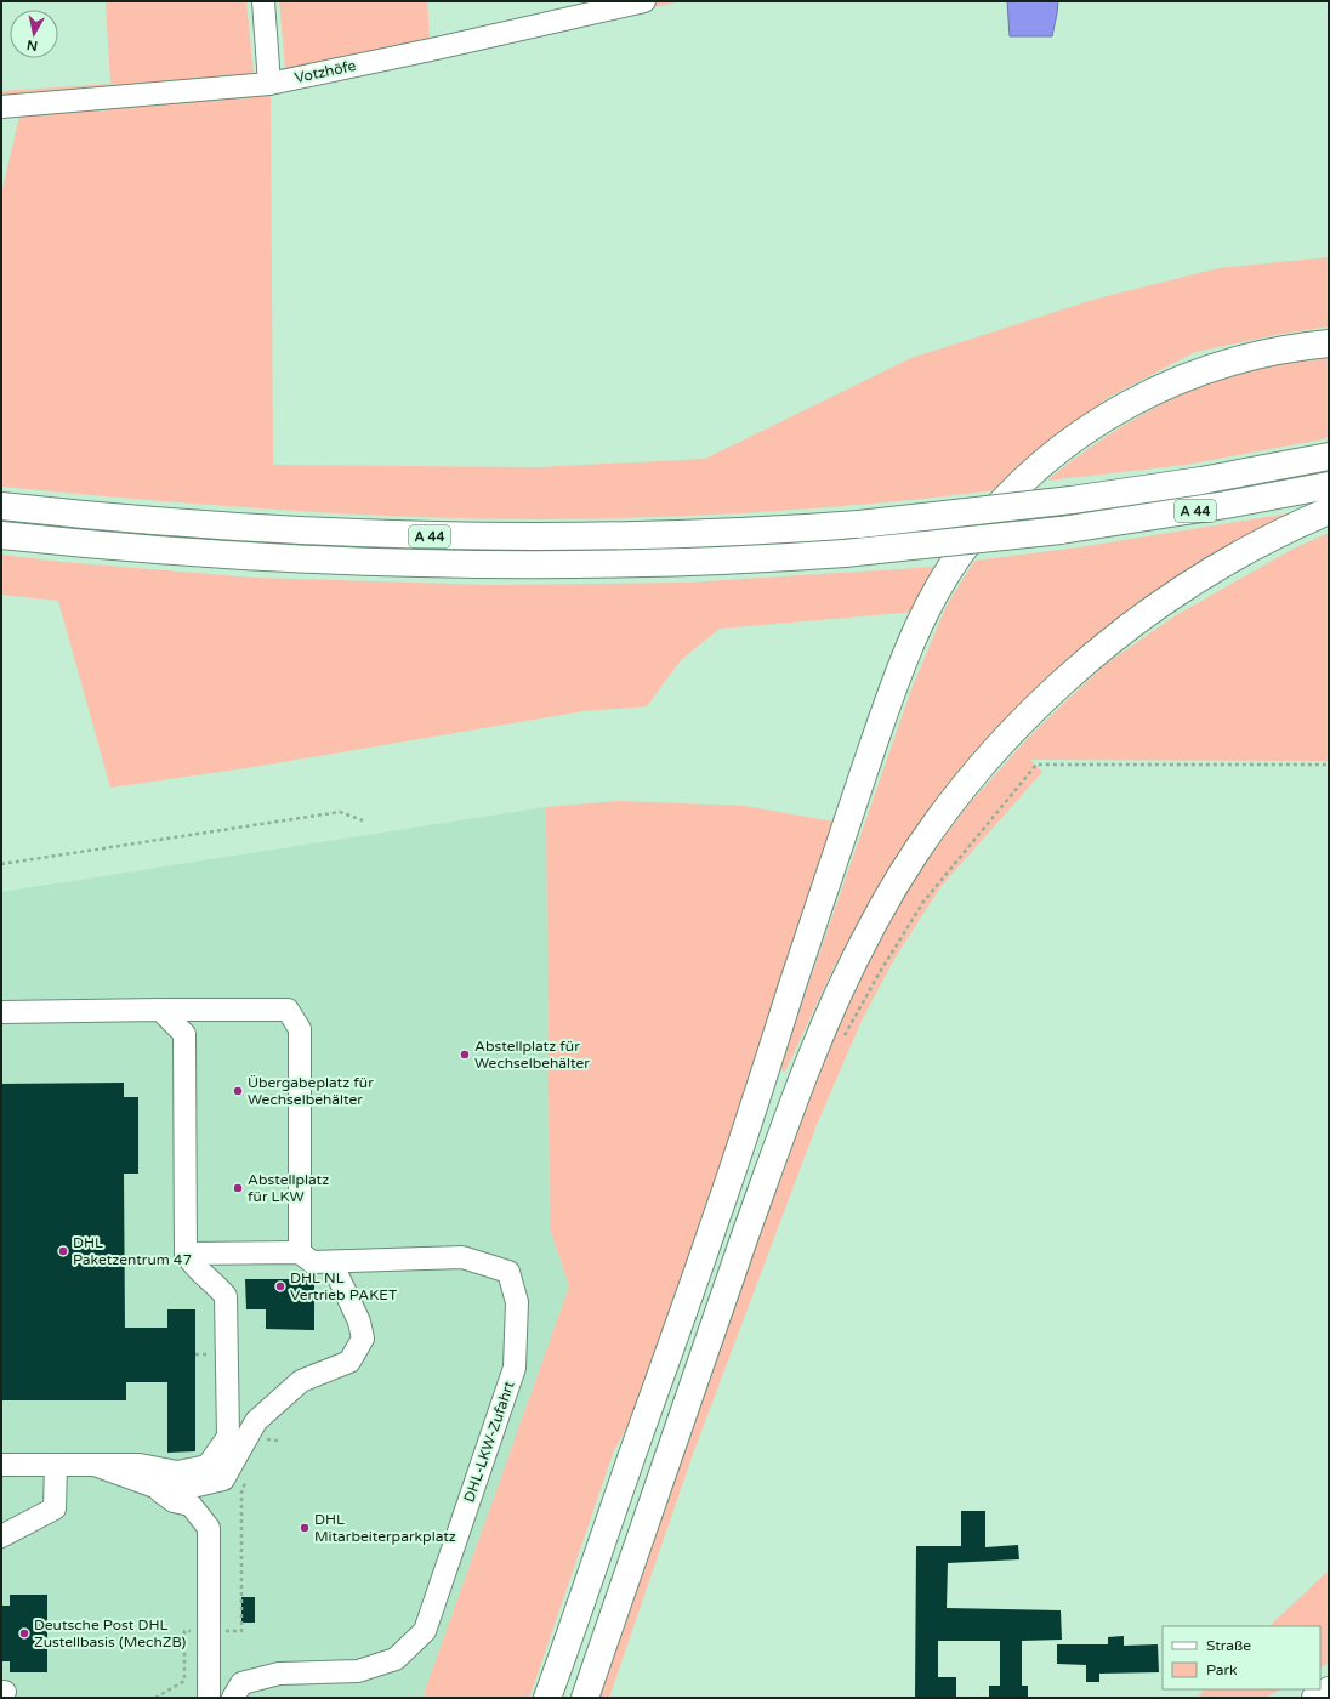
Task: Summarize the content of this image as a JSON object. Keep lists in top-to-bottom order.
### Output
{
  "streets": {
    "main road": ["A 44"],
    "street": ["Votzhöfe", "DHL-LKW-Zufahrt"]
  },
  "places": [
    "Abstellplatz für Wechselbehälter",
    "Übergabeplatz für Wechselbehälter",
    "Abstellplatz für LKW",
    "DHL Paketzentrum 47",
    "DHL NL Vertrieb PAKET",
    "DHL Mitarbeiterparkplatz",
    "Deutsche Post DHL Zustellbasis (MechZB)"
  ],
  "legend": ["Straße", "Park"],
  "north": "bottom"
}
